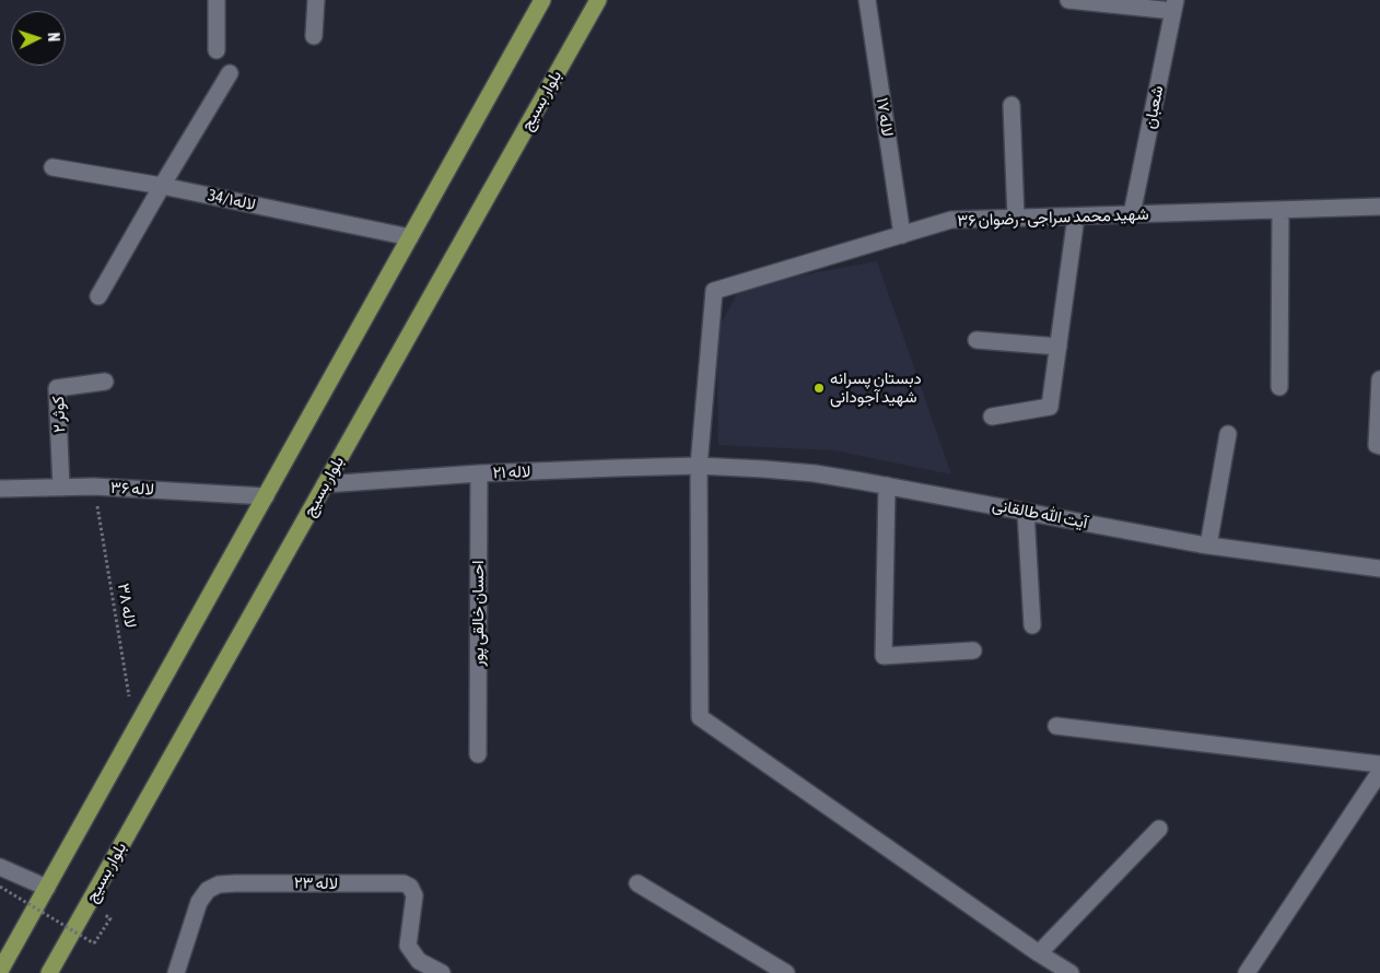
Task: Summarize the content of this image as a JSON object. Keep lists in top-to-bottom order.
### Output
{
  "streets": {
    "main road": ["بلوار بسیج"],
    "street": [
      "شعبان",
      "لاله ۱۷",
      "لاله34/۱",
      "شهید محمد سراجی - رضوان ۳۶",
      "کوثر ۲",
      "لاله ۲۱",
      "لاله ۳۶",
      "آیت الله طالقانی",
      "احسان خالقی پور",
      "لاله ۲۳"
    ],
    "path": ["لاله ۳۸"]
  },
  "crossings": [
    ["بلوار بسیج", "لاله ۲۱"],
    ["شعبان", "شهید محمد سراجی - رضوان ۳۶"],
    ["لاله ۱۷", "شهید محمد سراجی - رضوان ۳۶"],
    ["شهید محمد سراجی - رضوان ۳۶", "لاله ۲۱"],
    ["شهید محمد سراجی - رضوان ۳۶", "آیت الله طالقانی"],
    ["کوثر ۲", "لاله ۳۶"],
    ["لاله ۲۱", "آیت الله طالقانی"],
    ["لاله ۲۱", "احسان خالقی پور"],
    ["لاله ۳۶", "لاله ۳۸"]
  ],
  "places": ["دبستان پسرانه شهید آجودانی"],
  "north": "right"
}
